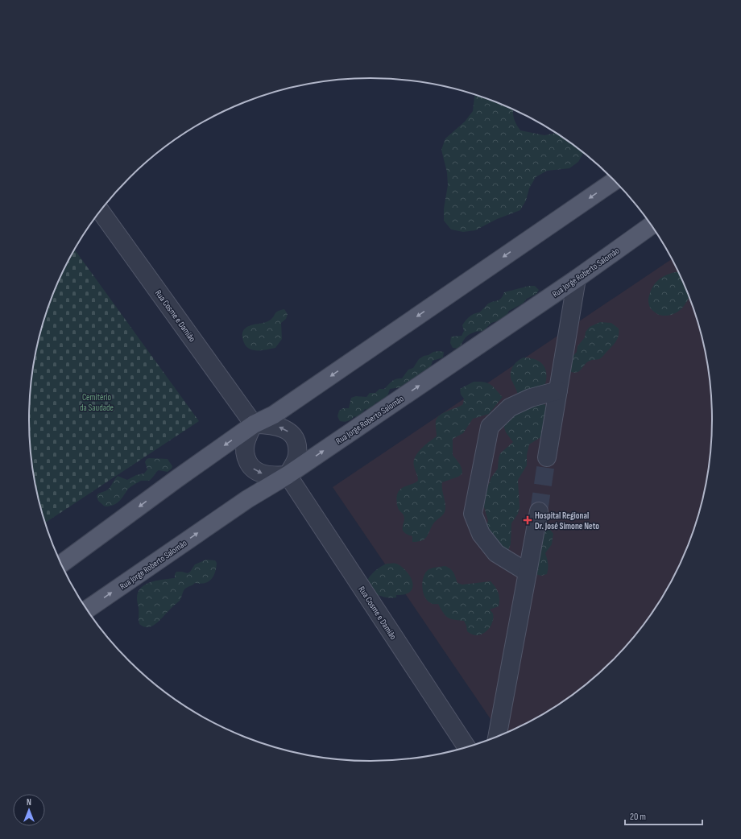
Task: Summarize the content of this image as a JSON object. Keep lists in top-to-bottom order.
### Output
{
  "streets": {
    "main road": ["Rua Jorge Roberto Salomão"],
    "street": ["Rua Cosme e Damião"]
  },
  "crossings": [
    ["Rua Jorge Roberto Salomão", "Rua Cosme e Damião"]
  ],
  "parks": ["Cemitério da Saudade"],
  "places": {
    "health": ["Hospital Regional Dr. José Simone Neto"]
  },
  "scale_bar": "20 m",
  "north": "top"
}
